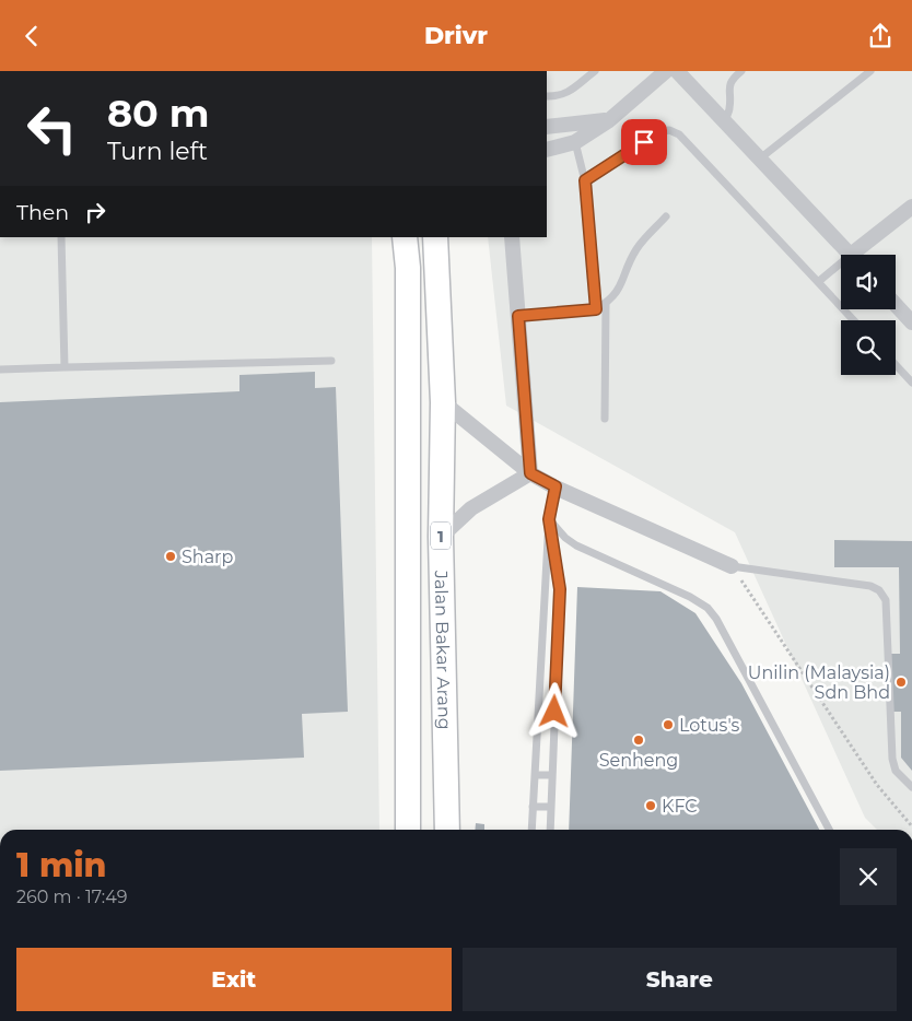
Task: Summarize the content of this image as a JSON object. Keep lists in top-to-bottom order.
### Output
{
  "streets": {
    "main road": ["1", "Jalan Bakar Arang"]
  },
  "places": [
    "Sharp",
    "Unilin (Malaysia) Sdn Bhd",
    "Lotus's",
    "Senheng",
    "KFC"
  ],
  "page": {
    "header": "Drivr",
    "turn": ["80 m", "Turn left"],
    "then": "Then",
    "heading": ["1 min", "260 m · 17:49"],
    "buttons": ["Exit", "Share"]
  }
}
